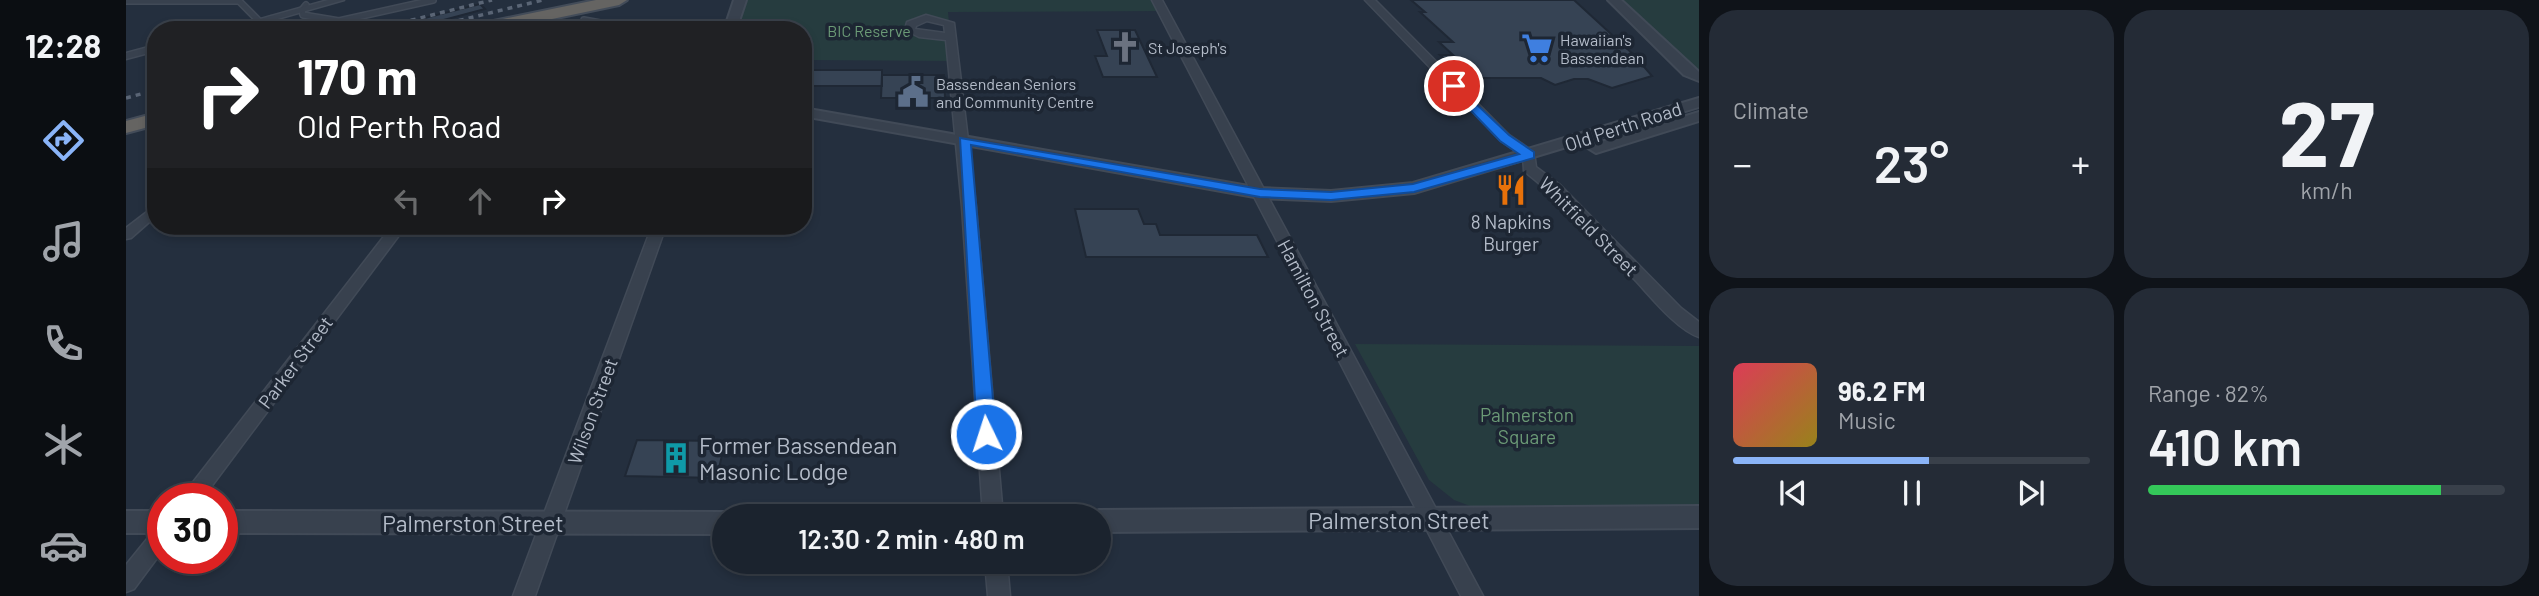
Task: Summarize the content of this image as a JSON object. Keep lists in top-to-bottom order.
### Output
{
  "streets": {
    "street": [
      "Old Perth Road",
      "Whitfield Street",
      "Hamilton Street",
      "Parker Street",
      "Wilson Street",
      "Palmerston Street"
    ]
  },
  "crossings": [
    ["Old Perth Road", "Whitfield Street"],
    ["Old Perth Road", "Hamilton Street"],
    ["Hamilton Street", "Palmerston Street"],
    ["Wilson Street", "Palmerston Street"]
  ],
  "parks": ["BIC Reserve", "Palmerston Square"],
  "places": {
    "church": ["St Joseph's"],
    "supermarket": ["Hawaiian's Bassendean"],
    "public building": ["Bassendean Seniors and Community Centre"],
    "restaurant": ["8 Napkins Burger"],
    "building": ["Former Bassendean Masonic Lodge"]
  },
  "page": {
    "tabs": "12:28",
    "tile": [
      "Climate",
      ["27", "km/h"],
      ["Range · 82%", "410 km"]
    ],
    "turn": ["170 m", "Old Perth Road"],
    "heat": ["−", "23°", "+"],
    "song": ["96.2 FM", "Music"],
    "limit": "30",
    "trip": "12:30 · 2 min · 480 m"
  }
}
